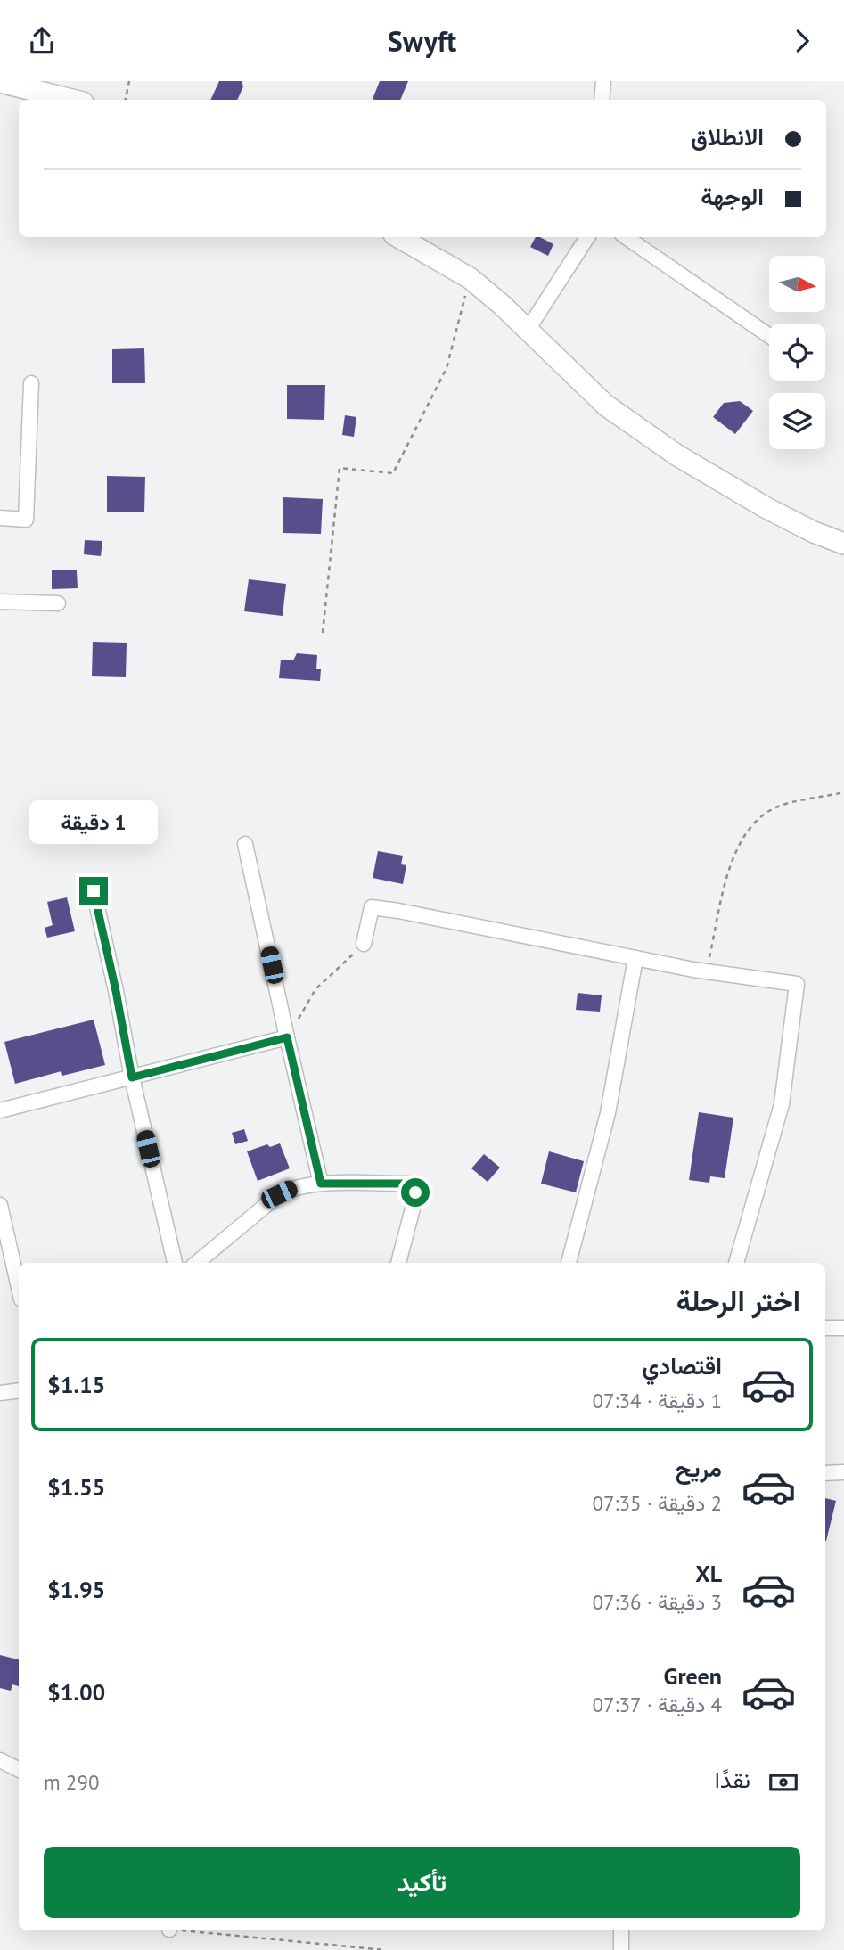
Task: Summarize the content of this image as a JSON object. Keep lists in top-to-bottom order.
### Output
{
  "north": "right",
  "page": {
    "header": "Swyft",
    "banner": ["الانطلاق", "الوجهة"],
    "bubble": "1 دقيقة",
    "heading": "اختر الرحلة",
    "list": [
      {
        "name": "اقتصادي",
        "note": "1 دقيقة · 07:34",
        "value": "$1.15"
      },
      {
        "name": "مريح",
        "note": "2 دقيقة · 07:35",
        "value": "$1.55"
      },
      {
        "name": "XL",
        "note": "3 دقيقة · 07:36",
        "value": "$1.95"
      },
      {
        "name": "Green",
        "note": "4 دقيقة · 07:37",
        "value": "$1.00"
      }
    ],
    "pay": ["نقدًا", "290 m"],
    "buttons": "تأكيد"
  }
}
